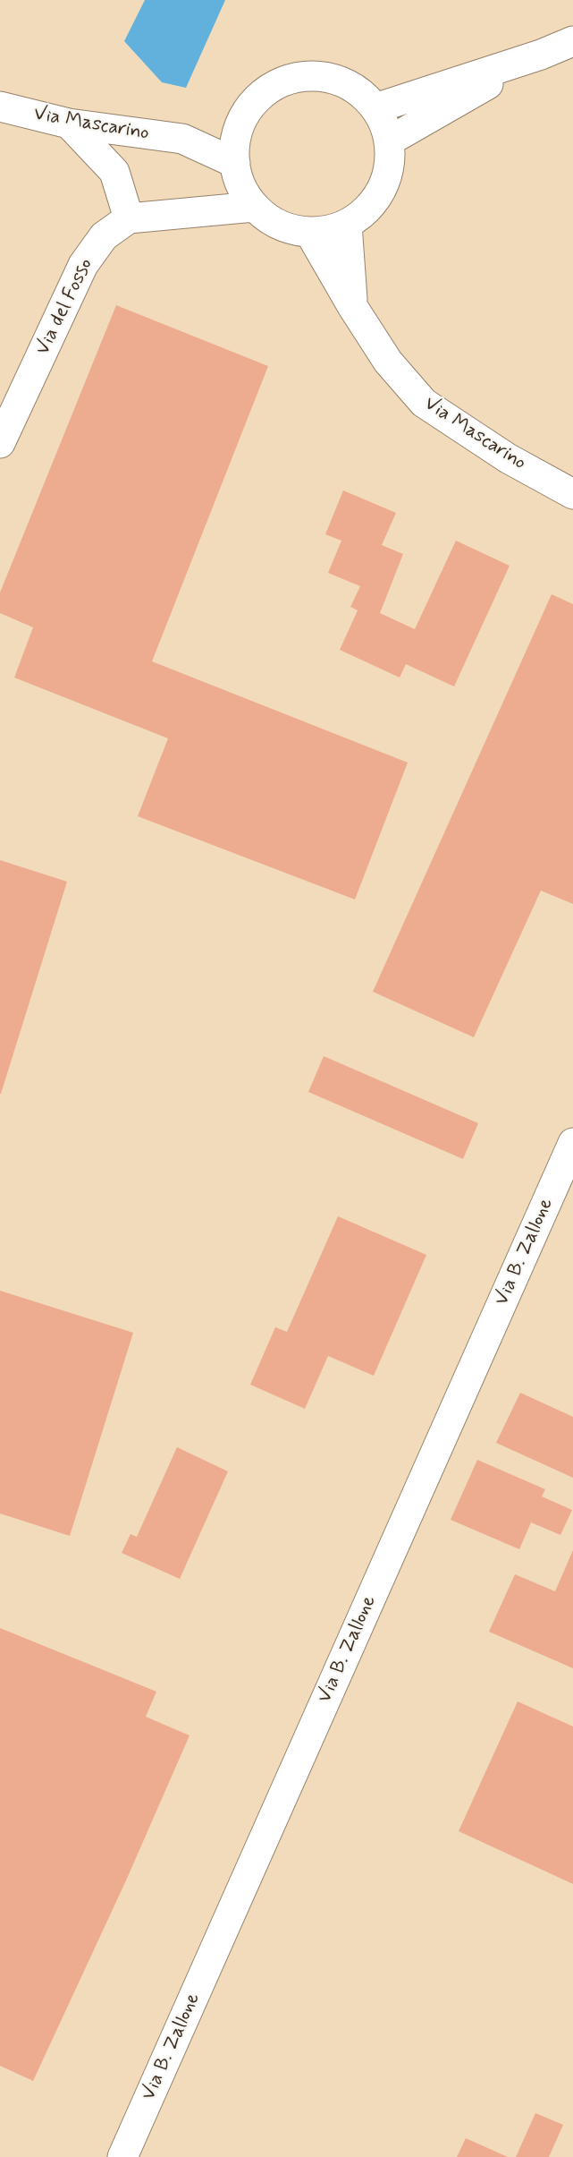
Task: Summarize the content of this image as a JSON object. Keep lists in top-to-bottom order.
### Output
{
  "streets": {
    "street": ["Via Mascarino", "Via del Fosso", "Via B. Zallone"]
  },
  "crossings": [
    ["Via Mascarino", "Via del Fosso"]
  ]
}
